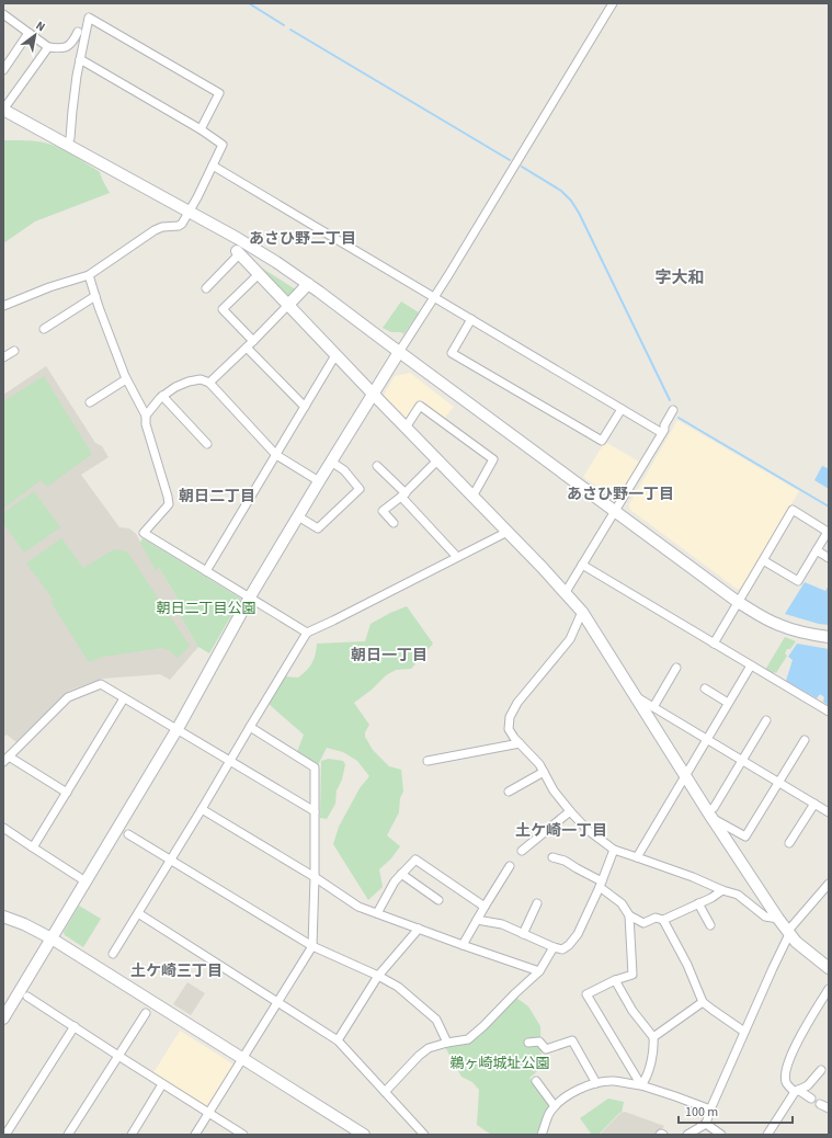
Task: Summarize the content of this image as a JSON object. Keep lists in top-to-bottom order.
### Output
{
  "districts": [
    "あさひ野二丁目",
    "字大和",
    "あさひ野一丁目",
    "朝日二丁目",
    "朝日一丁目",
    "土ケ崎一丁目",
    "土ケ崎三丁目"
  ],
  "parks": ["朝日二丁目公園", "鵜ヶ崎城址公園"],
  "scale_bar": "100 m",
  "north": "top right"
}
